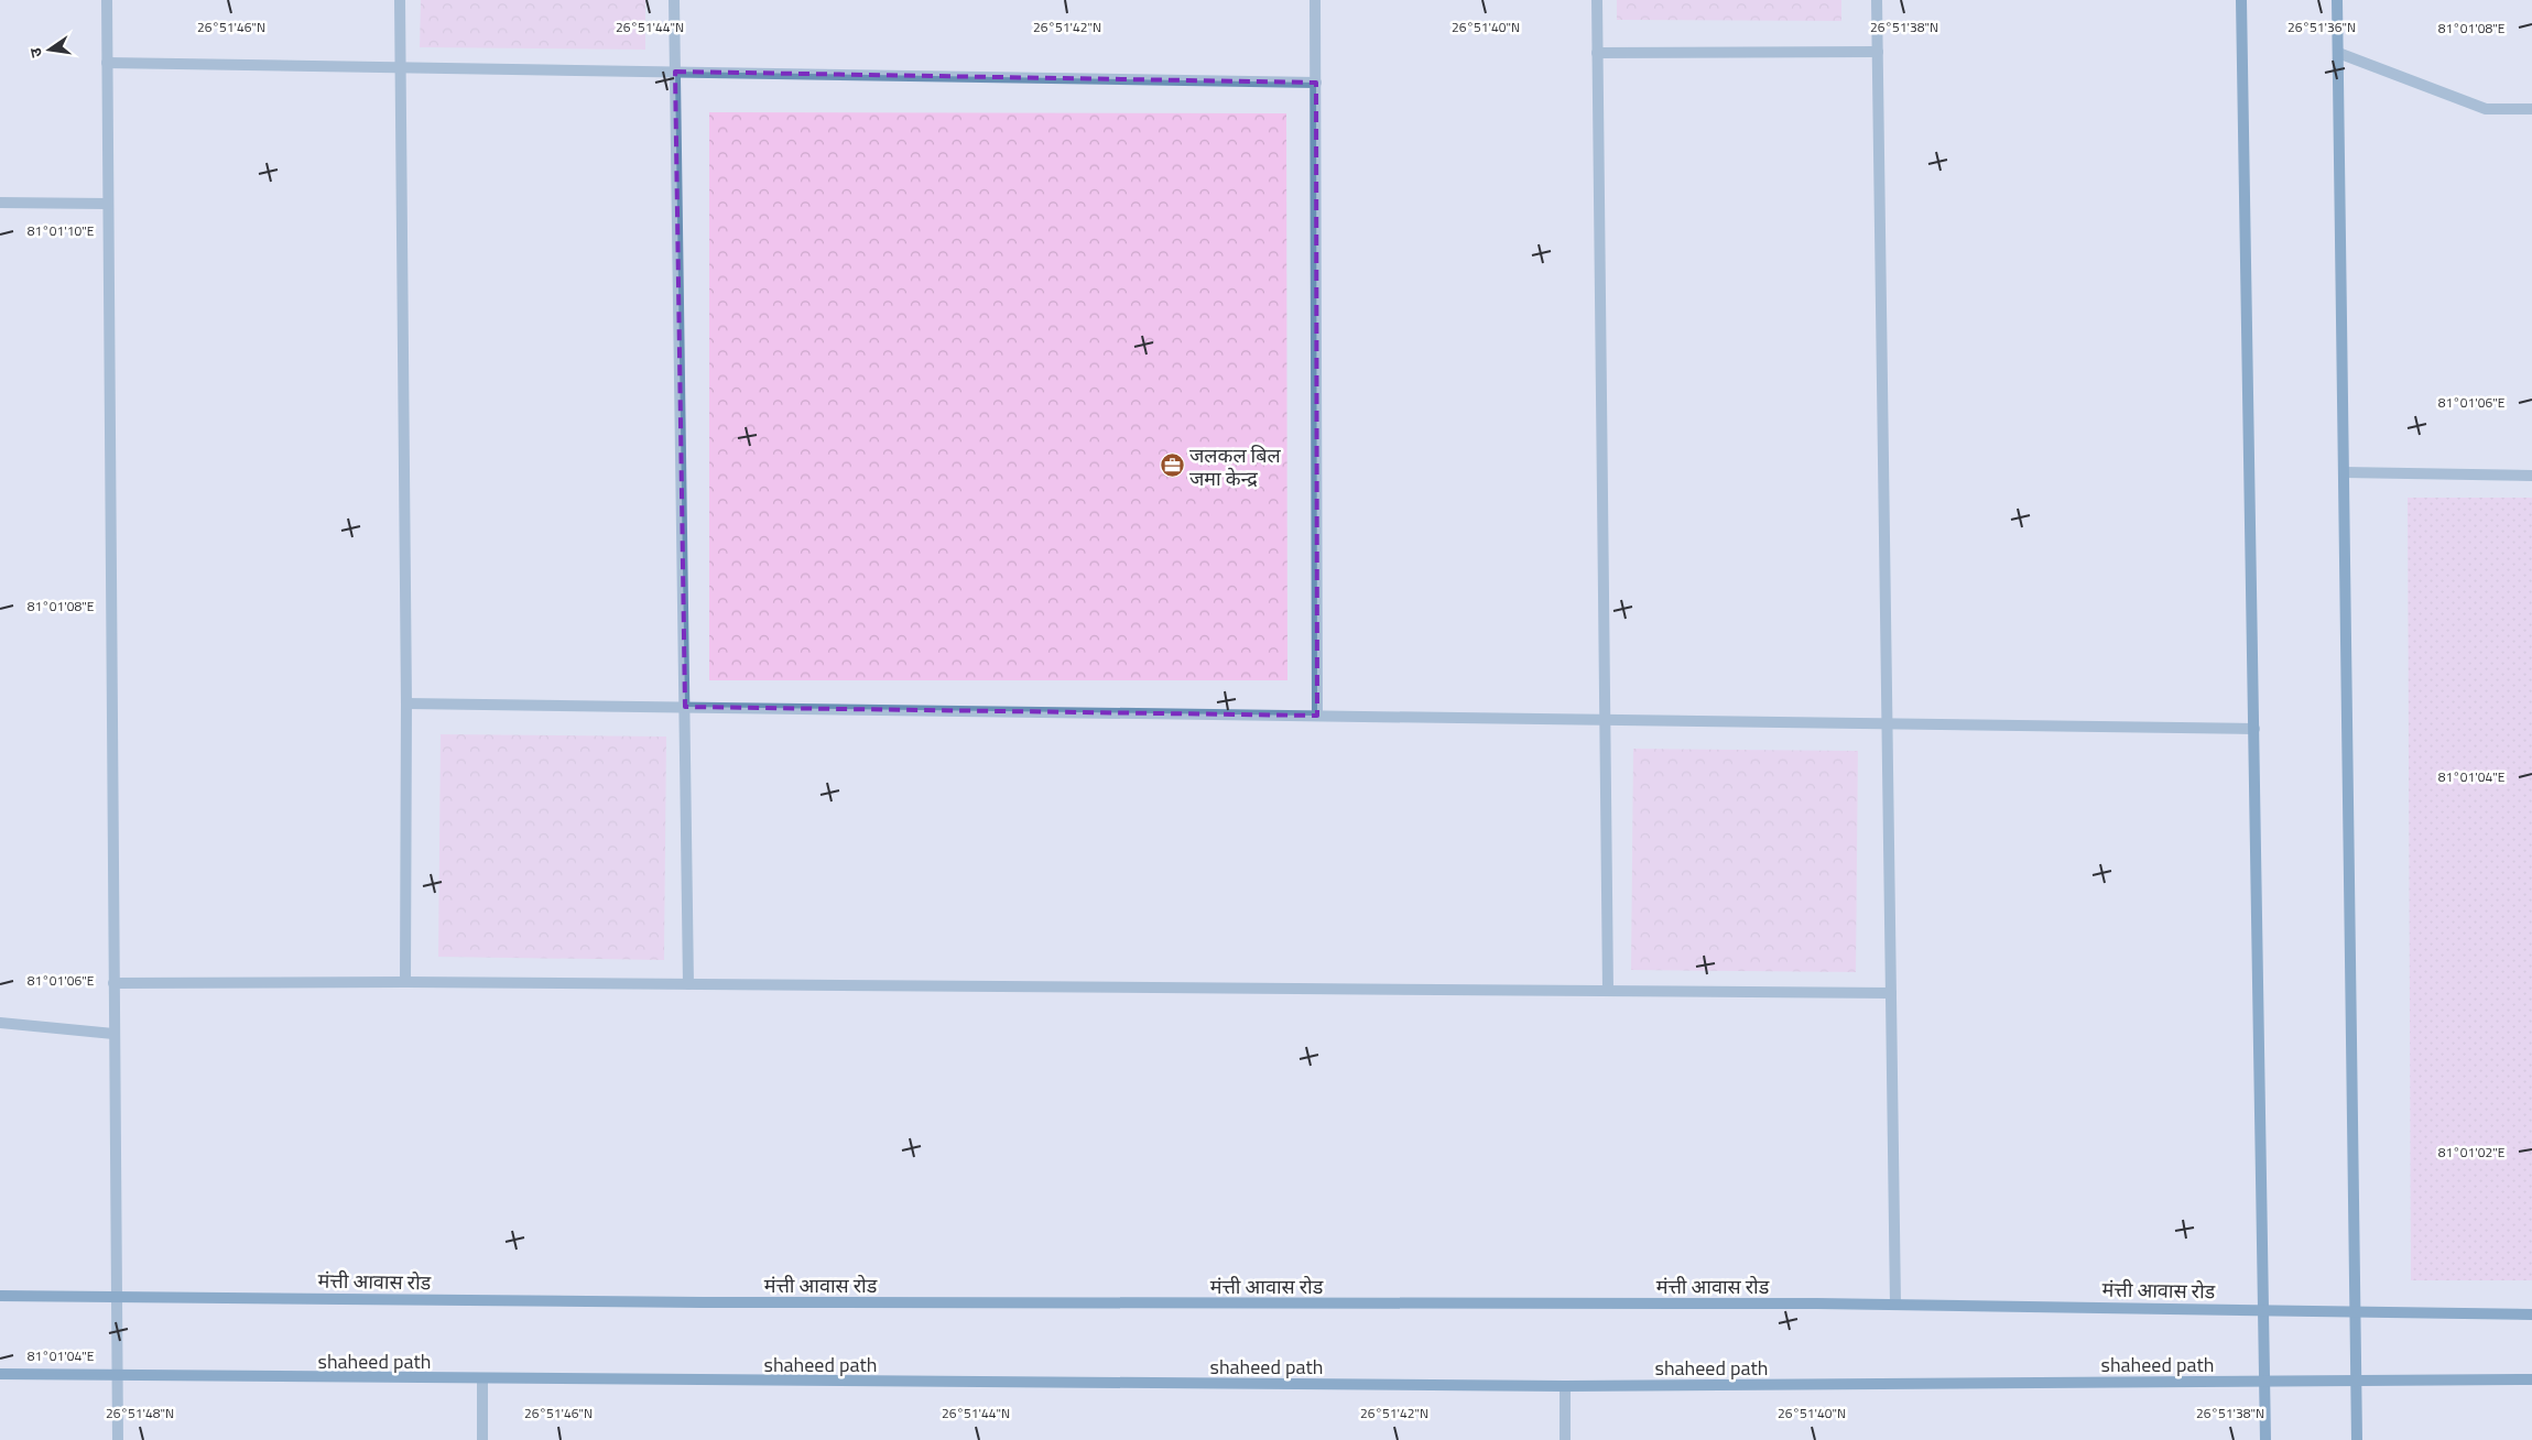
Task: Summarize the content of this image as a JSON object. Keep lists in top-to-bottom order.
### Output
{
  "streets": {
    "street": ["मंत्ती आवास रोड", "shaheed path"]
  },
  "places": {
    "office": ["जलकल बिल जमा केन्द्र"]
  },
  "north": "left",
  "coordinates": [
    "26°51'46\"N",
    "26°51'44\"N",
    "26°51'42\"N",
    "26°51'40\"N",
    "26°51'38\"N",
    "26°51'36\"N",
    "81°01'08\"E",
    "81°01'10\"E",
    "81°01'06\"E",
    "81°01'04\"E",
    "81°01'02\"E",
    "26°51'48\"N"
  ]
}
